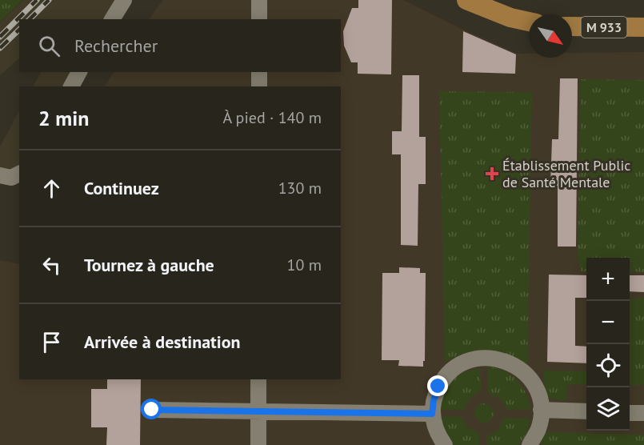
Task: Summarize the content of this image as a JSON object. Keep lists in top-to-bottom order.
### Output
{
  "streets": {
    "main road": ["M 933"]
  },
  "places": {
    "health": ["Établissement Public de Santé Mentale"]
  },
  "north": "bottom right",
  "page": {
    "search": "Rechercher",
    "heading": ["2 min", "À pied · 140 m"],
    "list": [
      ["Continuez", "130 m"],
      ["Tournez à gauche", "10 m"],
      "Arrivée à destination"
    ],
    "map_buttons": ["+", "−"]
  }
}
